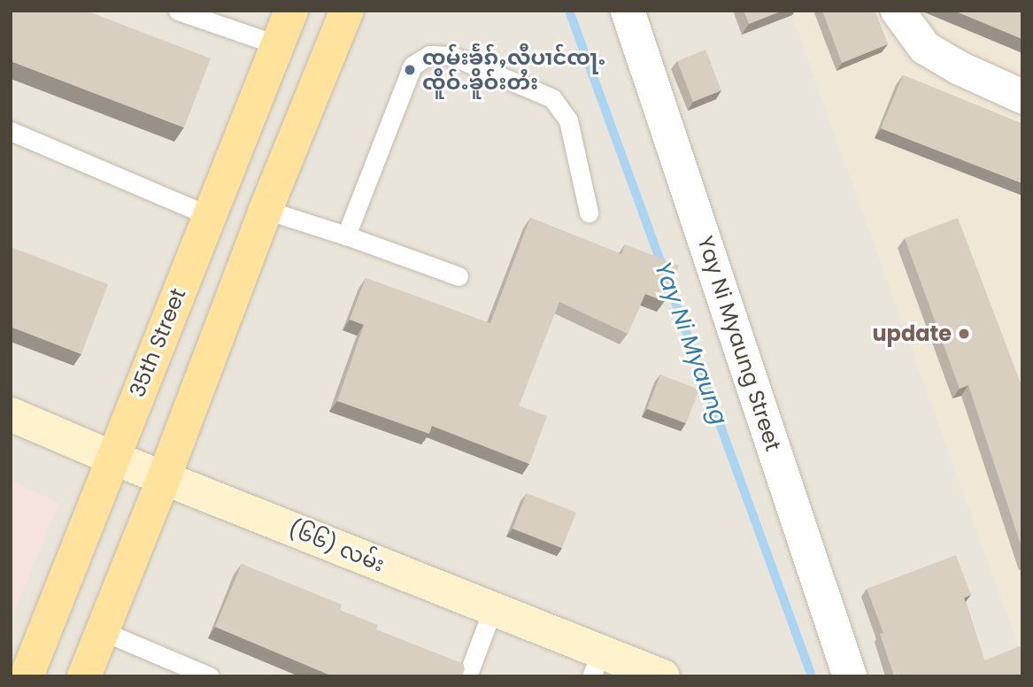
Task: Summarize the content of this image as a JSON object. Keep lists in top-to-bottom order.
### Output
{
  "streets": {
    "main road": ["35th Street"],
    "street": ["Yay Ni Myaung Street", "(၆၆) လမ်း"]
  },
  "crossings": [
    ["35th Street", "(၆၆) လမ်း"]
  ],
  "water": ["Yay Ni Myaung"],
  "places": ["ၸုမ်းၶႅၵ်ႇလီပၢင်ၸႃႉ ၸိူဝ်ႉၶိူဝ်းတႆး", "update"]
}
